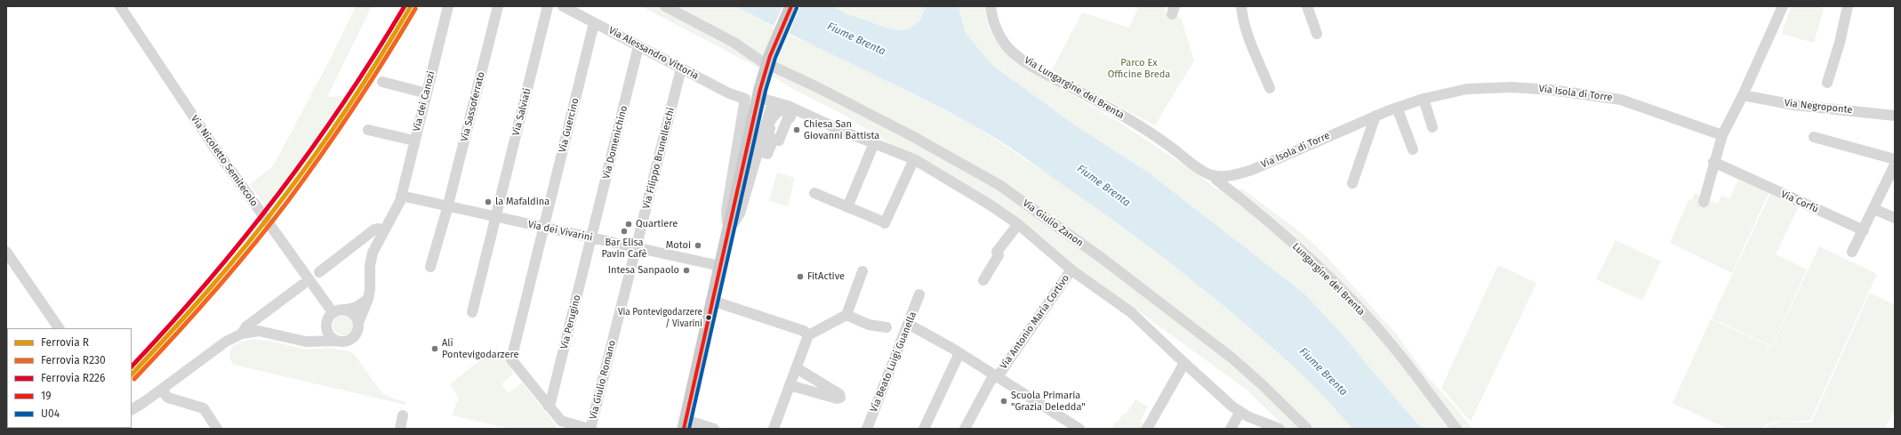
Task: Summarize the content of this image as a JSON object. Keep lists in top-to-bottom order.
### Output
{
  "streets": {
    "street": [
      "Via Alessandro Vittoria",
      "Via Lungargine del Brenta",
      "Via Isola di Torre",
      "Via dei Canozi",
      "Via Sassoferrato",
      "Via Negroponte",
      "Via Salviati",
      "Via Guercino",
      "Via Domenichino",
      "Via Filippo Brunelleschi",
      "Via Nicoletto Semitecolo",
      "Via Corfù",
      "Via Giulio Zanon",
      "Via dei Vivarini",
      "Lungargine del Brenta",
      "Via Perugino",
      "Via Antonio Maria Cortivo",
      "Via Beato Luigi Guanella",
      "Via Giulio Romano"
    ]
  },
  "crossings": [
    ["Via Alessandro Vittoria", "Via Guercino"],
    ["Via Alessandro Vittoria", "Via Domenichino"],
    ["Via Alessandro Vittoria", "Via Filippo Brunelleschi"],
    ["Via Lungargine del Brenta", "Lungargine del Brenta"],
    ["Via Isola di Torre", "Lungargine del Brenta"],
    ["Via dei Canozi", "Via Nicoletto Semitecolo"],
    ["Via dei Canozi", "Via dei Vivarini"],
    ["Via Sassoferrato", "Via dei Vivarini"],
    ["Via Salviati", "Via dei Vivarini"],
    ["Via Guercino", "Via dei Vivarini"],
    ["Via Guercino", "Via Perugino"],
    ["Via Domenichino", "Via dei Vivarini"],
    ["Via Domenichino", "Via Perugino"],
    ["Via Filippo Brunelleschi", "Via dei Vivarini"],
    ["Via Filippo Brunelleschi", "Via Giulio Romano"],
    ["Via dei Vivarini", "Via Perugino"],
    ["Via dei Vivarini", "Via Giulio Romano"]
  ],
  "water": ["Fiume Brenta"],
  "parks": ["Parco Ex Officine Breda"],
  "places": [
    "Chiesa San Giovanni Battista",
    "la Mafaldina",
    "Quartiere",
    "Bar Elisa Pavin Cafè",
    "Motoi",
    "Intesa Sanpaolo",
    "FitActive",
    "Via Pontevigodarzere / Vivarini",
    "Alì Pontevigodarzere",
    "Scuola Primaria \"Grazia Deledda\""
  ],
  "lines": [
    "rail line R",
    "rail line R226",
    "transit line 19",
    "transit line U04",
    "rail line R230"
  ],
  "legend": [
    "Ferrovia R",
    "Ferrovia R230",
    "Ferrovia R226",
    "19",
    "U04"
  ]
}
